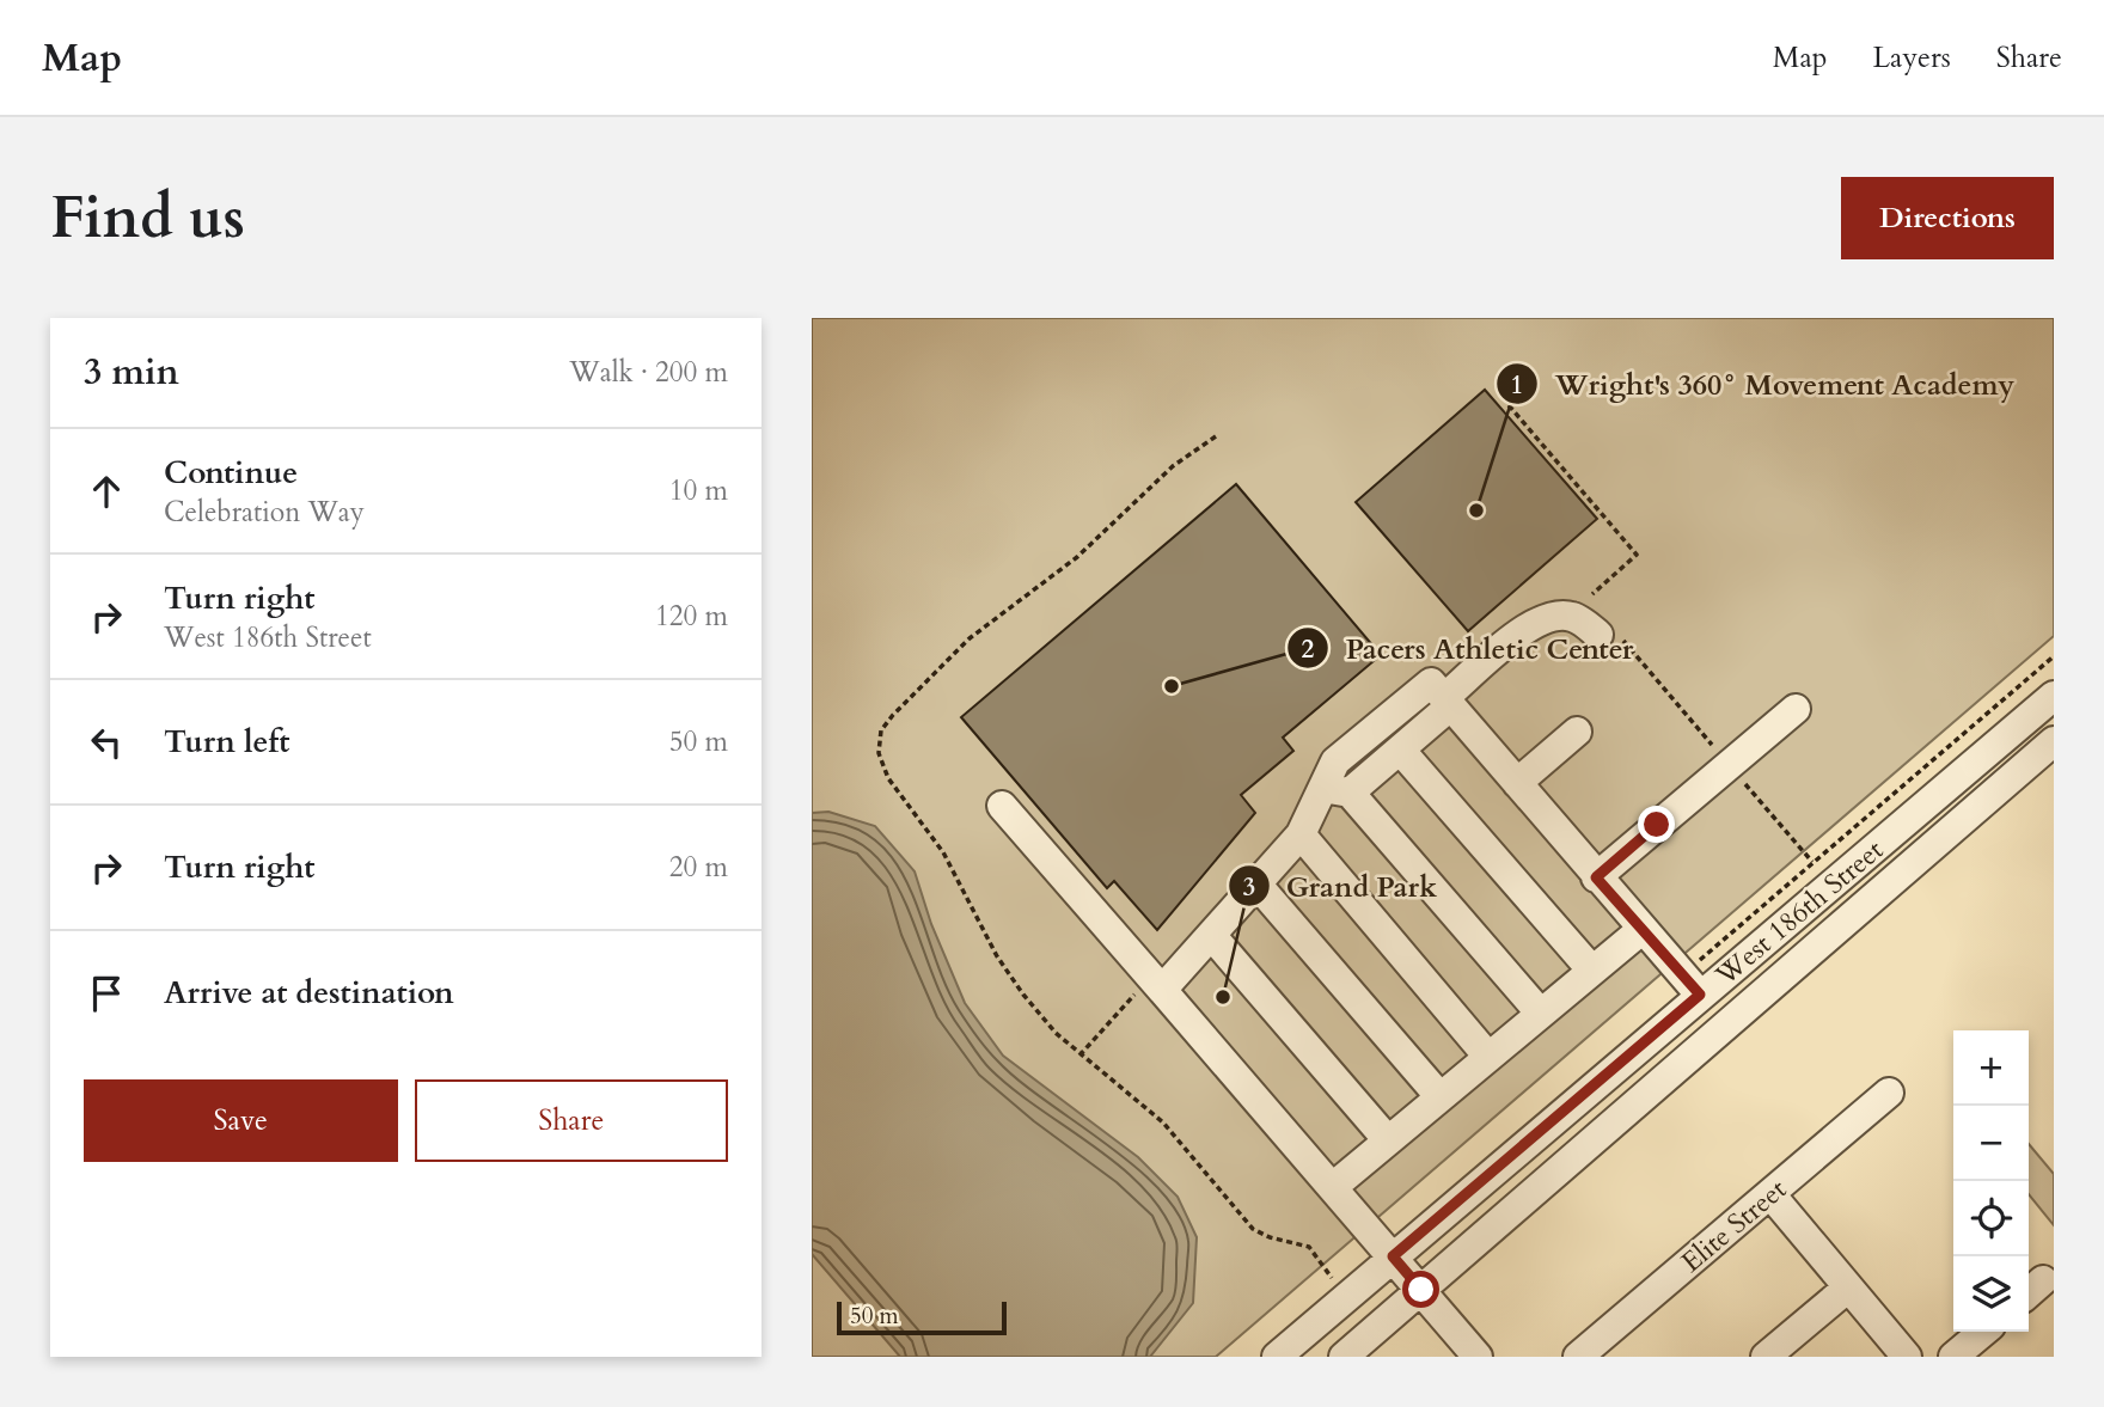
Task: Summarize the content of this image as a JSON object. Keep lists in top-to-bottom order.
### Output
{
  "streets": {
    "street": ["West 186th Street", "Elite Street"]
  },
  "places": ["Wright's 360° Movement Academy", "Pacers Athletic Center", "Grand Park"],
  "scale_bar": "50 m",
  "page": {
    "header": "Map",
    "nav": ["Map", "Layers", "Share"],
    "buttons": [
      "Directions",
      ["Save", "Share"]
    ],
    "title": "Find us",
    "heading": ["3 min", "Walk · 200 m"],
    "list": [
      ["Continue", "Celebration Way", "10 m"],
      ["Turn right", "West 186th Street", "120 m"],
      ["Turn left", "50 m"],
      ["Turn right", "20 m"],
      "Arrive at destination"
    ],
    "map_buttons": ["+", "−"],
    "scale": "50 m"
  }
}
